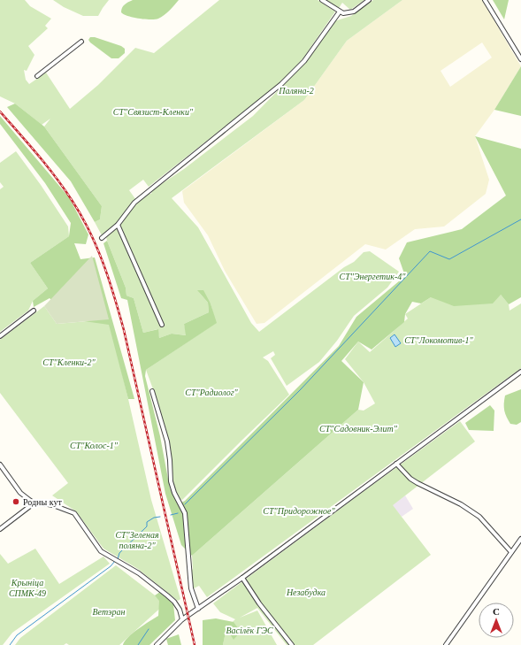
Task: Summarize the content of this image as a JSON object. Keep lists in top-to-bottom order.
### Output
{
  "parks": [
    "Паляна-2",
    "СТ\"Связист-Кленки\"",
    "СТ\"Энергетик-4\"",
    "СТ\"Локомотив-1\"",
    "СТ\"Кленки-2\"",
    "СТ\"Радиолог\"",
    "СТ\"Садовник-Элит\"",
    "СТ\"Колос-1\"",
    "СТ\"Придорожное\"",
    "СТ\"Зеленая поляна-2\"",
    "Крыніца СПМК-49",
    "Незабудка",
    "Ветэран",
    "Васілёк ГЭС"
  ],
  "places": ["Родны кут"],
  "north": "top"
}
